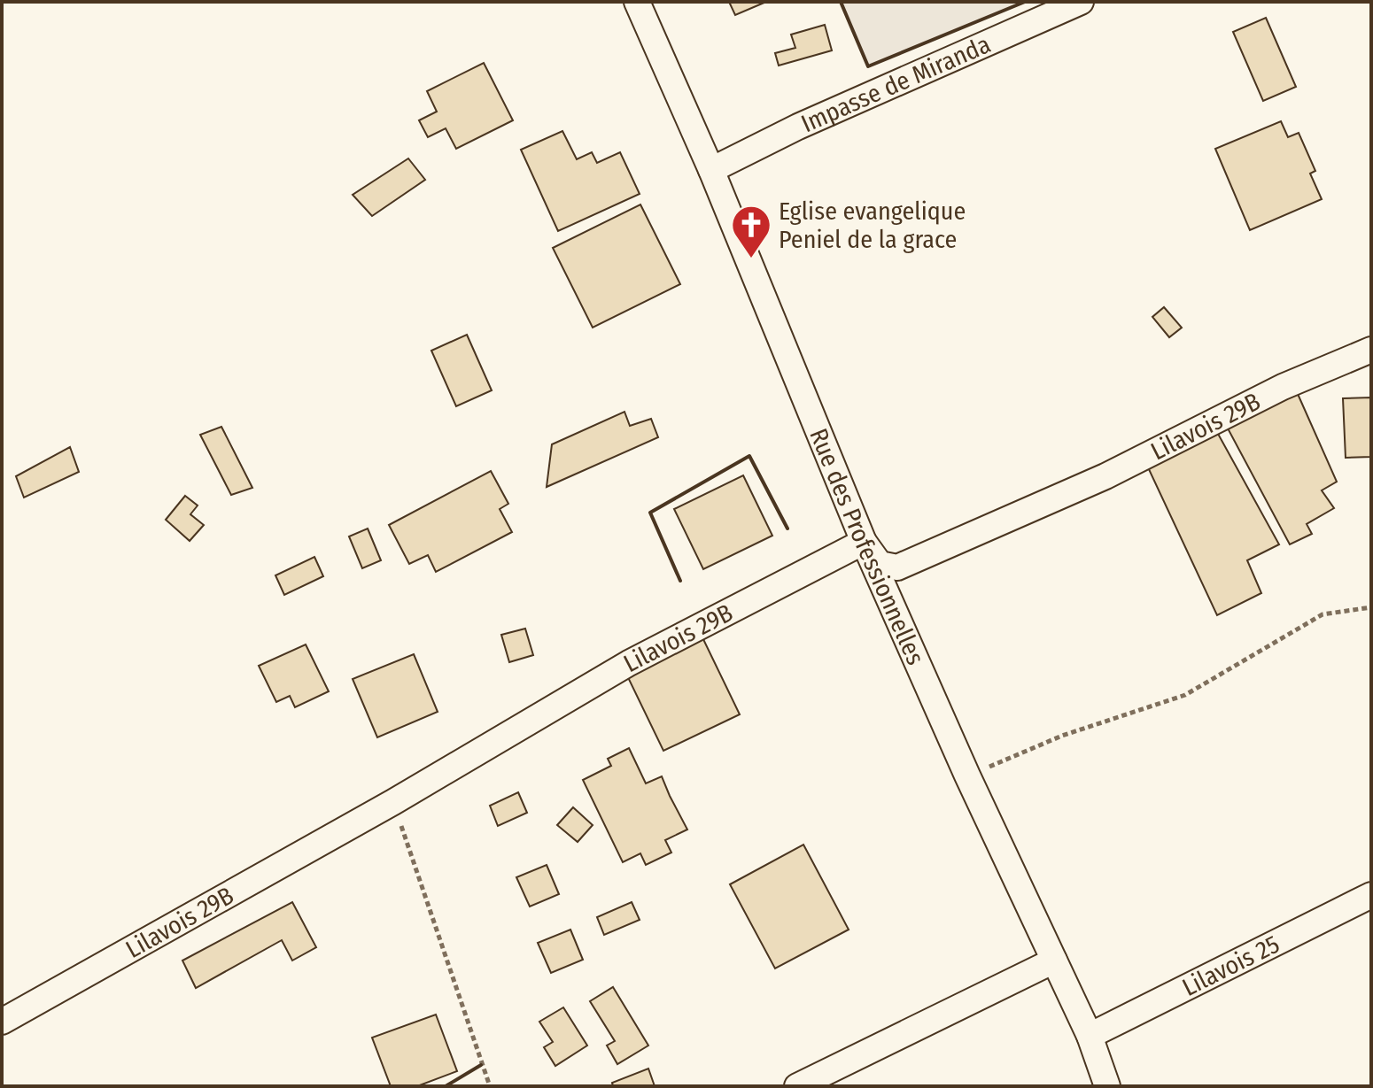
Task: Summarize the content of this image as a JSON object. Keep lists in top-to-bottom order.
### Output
{
  "streets": {
    "street": [
      "Impasse de Miranda",
      "Lilavois 29B",
      "Rue des Professionnelles",
      "Lilavois 25"
    ]
  },
  "crossings": [
    ["Impasse de Miranda", "Rue des Professionnelles"],
    ["Lilavois 29B", "Rue des Professionnelles"],
    ["Rue des Professionnelles", "Lilavois 25"]
  ],
  "places": {
    "church": ["Eglise evangelique Peniel de la grace"]
  }
}
